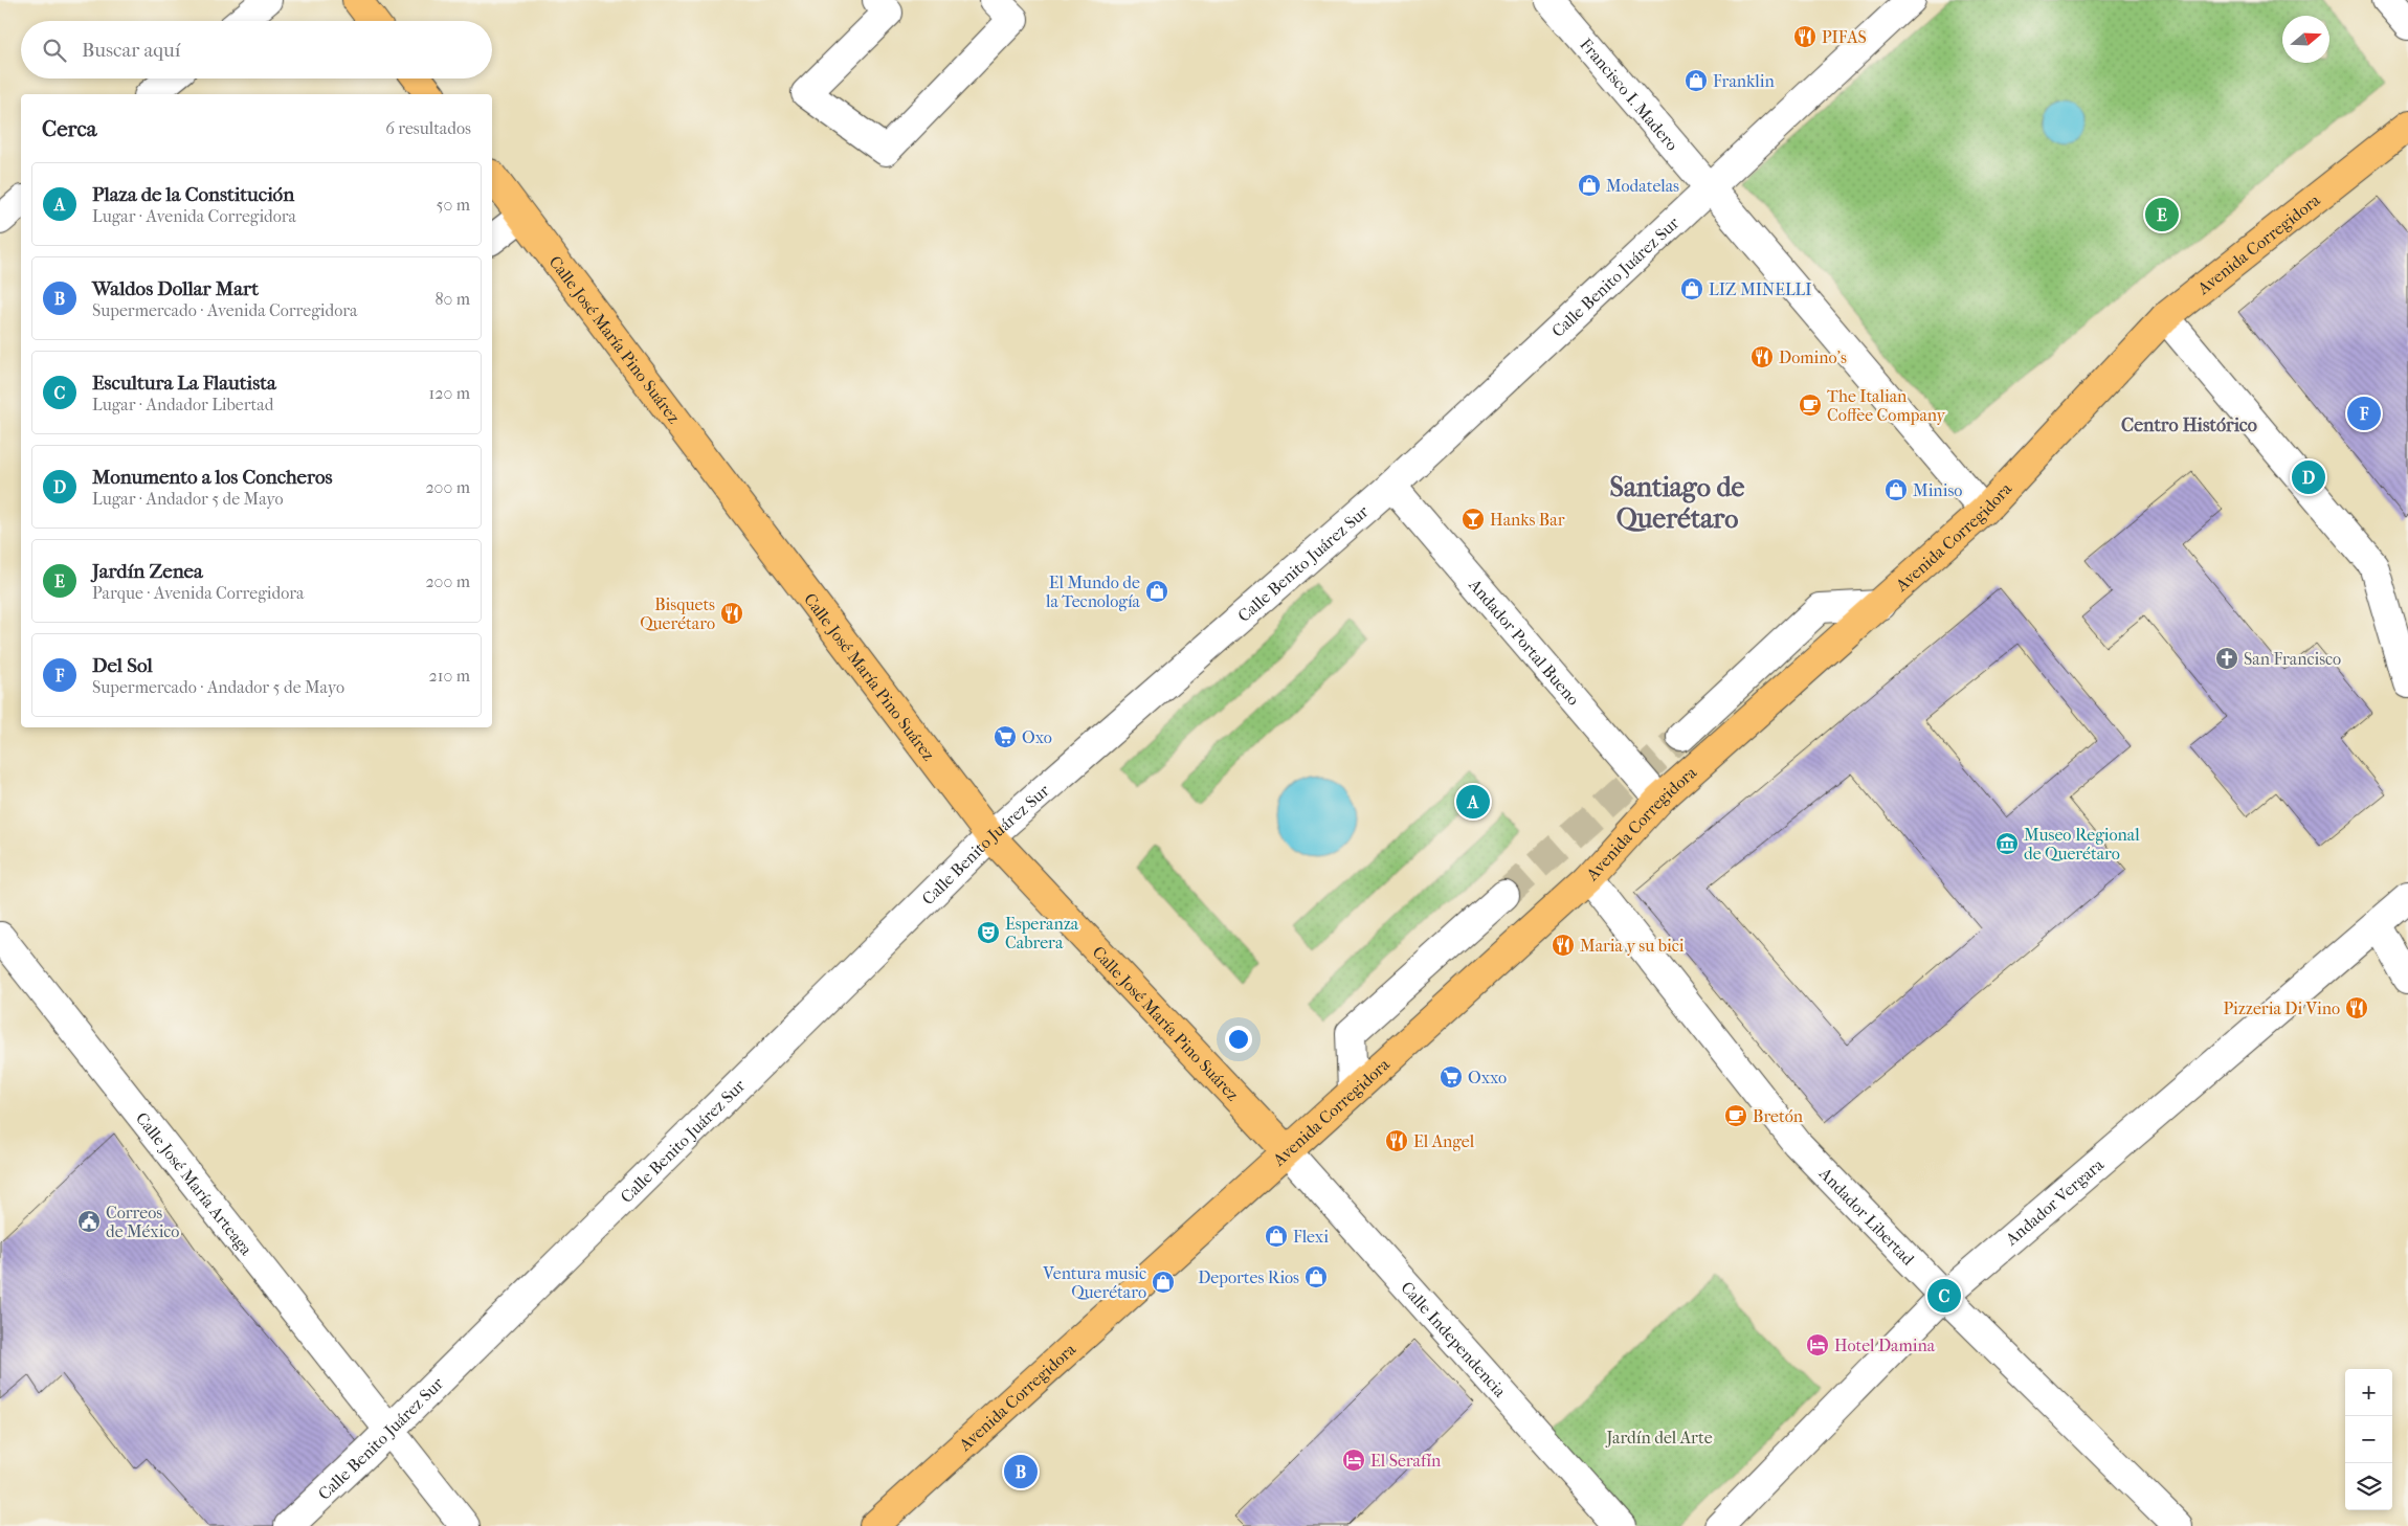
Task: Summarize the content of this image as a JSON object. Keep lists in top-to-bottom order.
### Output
{
  "streets": {
    "main road": ["Avenida Corregidora", "Calle José María Pino Suárez"],
    "street": [
      "Francisco I. Madero",
      "Calle Benito Juárez Sur",
      "Andador Portal Bueno",
      "Calle José María Arteaga",
      "Andador Vergara",
      "Andador Libertad",
      "Calle Independencia"
    ]
  },
  "crossings": [
    ["Francisco I. Madero", "Avenida Corregidora"],
    ["Francisco I. Madero", "Calle Benito Juárez Sur"],
    ["Avenida Corregidora", "Calle José María Pino Suárez"],
    ["Avenida Corregidora", "Andador Portal Bueno"],
    ["Avenida Corregidora", "Andador Libertad"],
    ["Avenida Corregidora", "Calle Independencia"],
    ["Calle Benito Juárez Sur", "Calle José María Pino Suárez"],
    ["Calle Benito Juárez Sur", "Andador Portal Bueno"],
    ["Calle Benito Juárez Sur", "Calle José María Arteaga"],
    ["Calle José María Pino Suárez", "Calle Independencia"],
    ["Andador Vergara", "Andador Libertad"]
  ],
  "districts": ["Centro Histórico", "Santiago de Querétaro"],
  "parks": ["Jardín del Arte"],
  "places": {
    "restaurant": [
      "PIFAS",
      "Domino's",
      "Bisquets Querétaro",
      "Maria y su bici",
      "Pizzeria Di Vino",
      "El Angel"
    ],
    "shop": [
      "Franklin",
      "Modatelas",
      "LIZ MINELLI",
      "Miniso",
      "El Mundo de la Tecnología",
      "Flexi",
      "Deportes Rios",
      "Ventura music Querétaro"
    ],
    "cafe": ["The Italian Coffee Company", "Bretón"],
    "bar": ["Hanks Bar"],
    "church": ["San Francisco"],
    "supermarket": ["Oxo", "Oxxo"],
    "museum": ["Museo Regional de Querétaro"],
    "theatre": ["Esperanza Cabrera"],
    "public building": ["Correos de México"],
    "hotel": ["Hotel Damina", "El Serafín"]
  },
  "north": "right",
  "page": {
    "search": "Buscar aquí",
    "heading": ["Cerca", "6 resultados"],
    "list": [
      {
        "mark": "A",
        "name": "Plaza de la Constitución",
        "note": "Lugar · Avenida Corregidora",
        "value": "50 m"
      },
      {
        "mark": "B",
        "name": "Waldos Dollar Mart",
        "note": "Supermercado · Avenida Corregidora",
        "value": "80 m"
      },
      {
        "mark": "C",
        "name": "Escultura La Flautista",
        "note": "Lugar · Andador Libertad",
        "value": "120 m"
      },
      {
        "mark": "D",
        "name": "Monumento a los Concheros",
        "note": "Lugar · Andador 5 de Mayo",
        "value": "200 m"
      },
      {
        "mark": "E",
        "name": "Jardín Zenea",
        "note": "Parque · Avenida Corregidora",
        "value": "200 m"
      },
      {
        "mark": "F",
        "name": "Del Sol",
        "note": "Supermercado · Andador 5 de Mayo",
        "value": "210 m"
      }
    ],
    "pins": [
      "E",
      "F",
      "D",
      "A",
      "C",
      "B"
    ],
    "map_buttons": ["+", "−"]
  }
}
